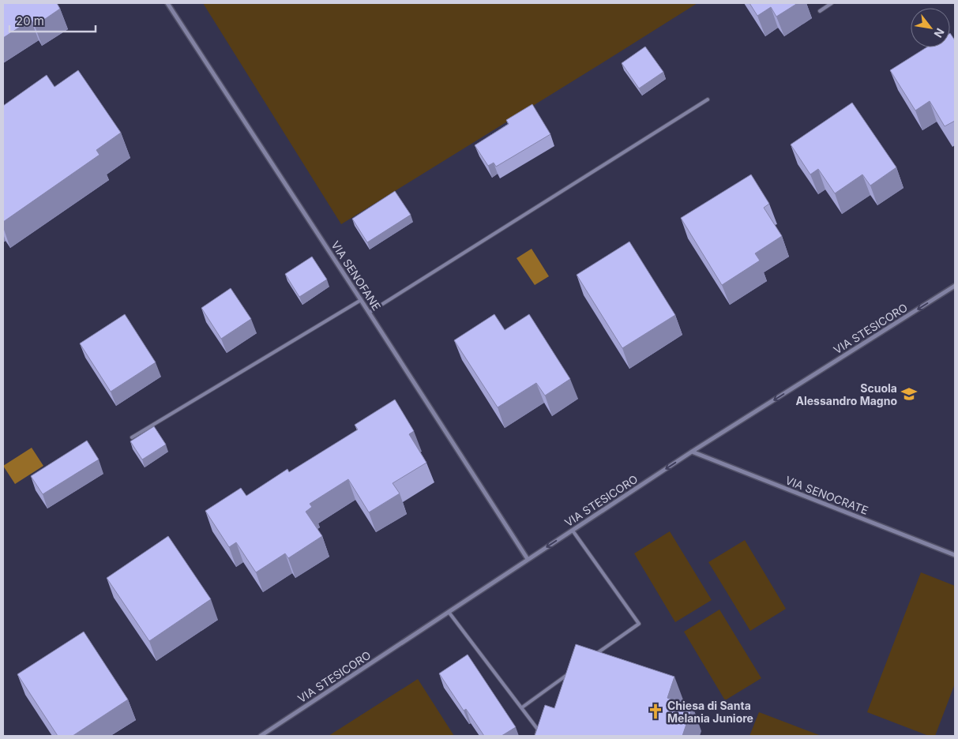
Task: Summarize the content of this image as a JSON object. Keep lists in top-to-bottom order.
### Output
{
  "streets": {
    "street": ["VIA SENOFANE", "VIA STESICORO", "VIA SENOCRATE"]
  },
  "crossings": [
    ["VIA SENOFANE", "VIA STESICORO"],
    ["VIA STESICORO", "VIA SENOCRATE"]
  ],
  "one_way": ["VIA STESICORO"],
  "places": {
    "school or university": ["Scuola Alessandro Magno"],
    "church": ["Chiesa di Santa Melania Juniore"]
  },
  "scale_bar": "20 m",
  "north": "bottom right"
}
